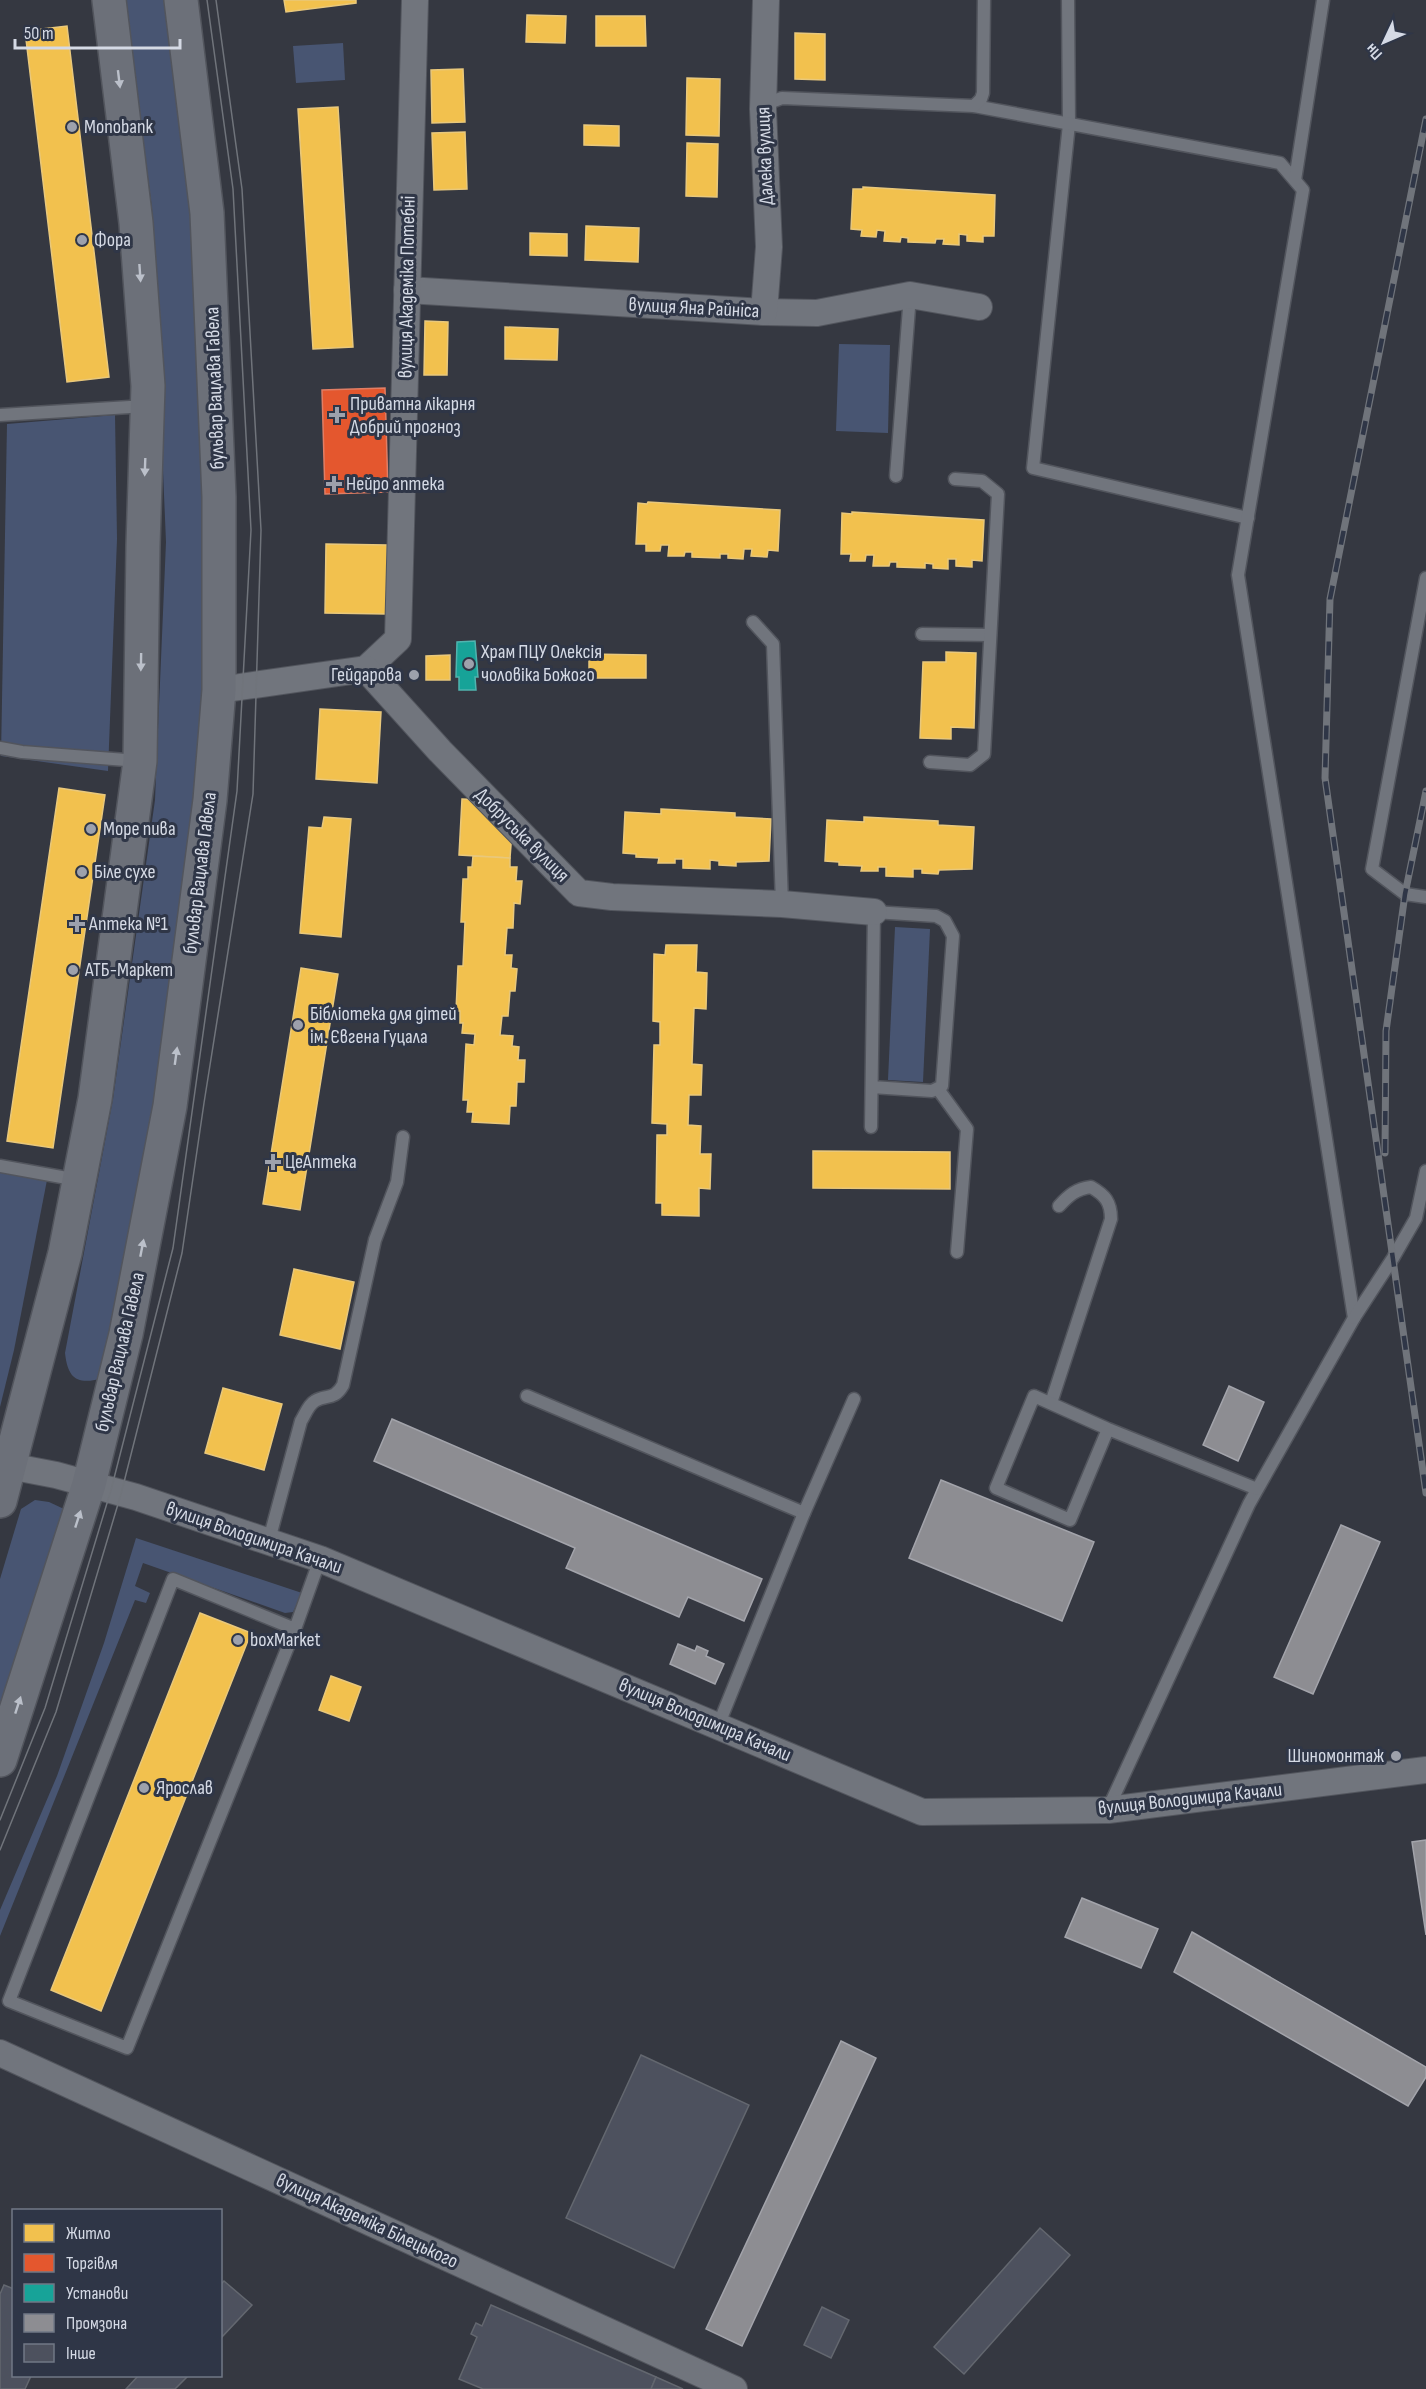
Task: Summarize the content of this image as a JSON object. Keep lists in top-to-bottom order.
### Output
{
  "streets": {
    "main road": ["бульвар Вацлава Гавела"],
    "street": [
      "Далека вулиця",
      "вулиця Академіка Потебні",
      "вулиця Яна Райніса",
      "Добруська вулиця",
      "вулиця Володимира Качали",
      "вулиця Академіка Білецького"
    ]
  },
  "crossings": [
    ["Далека вулиця", "вулиця Яна Райніса"],
    ["вулиця Академіка Потебні", "вулиця Яна Райніса"],
    ["вулиця Академіка Потебні", "Добруська вулиця"],
    ["бульвар Вацлава Гавела", "вулиця Володимира Качали"]
  ],
  "places": {
    "other": [
      "Monobank",
      "Фора",
      "Храм ПЦУ Олексія чоловіка Божого",
      "Гейдарова",
      "Море пива",
      "Біле сухе",
      "АТБ-Маркет",
      "Бібліотека для дітей ім. Євгена Гуцала",
      "boxMarket",
      "Шиномонтаж",
      "Ярослав"
    ],
    "health": [
      "Приватна лікарня Добрий прогноз",
      "Нейро аптека",
      "Аптека №1",
      "ЦеАптека"
    ]
  },
  "legend": [
    "Житло",
    "Торгівля",
    "Установи",
    "Промзона",
    "Інше"
  ],
  "scale_bar": "50 m",
  "north": "bottom left"
}
